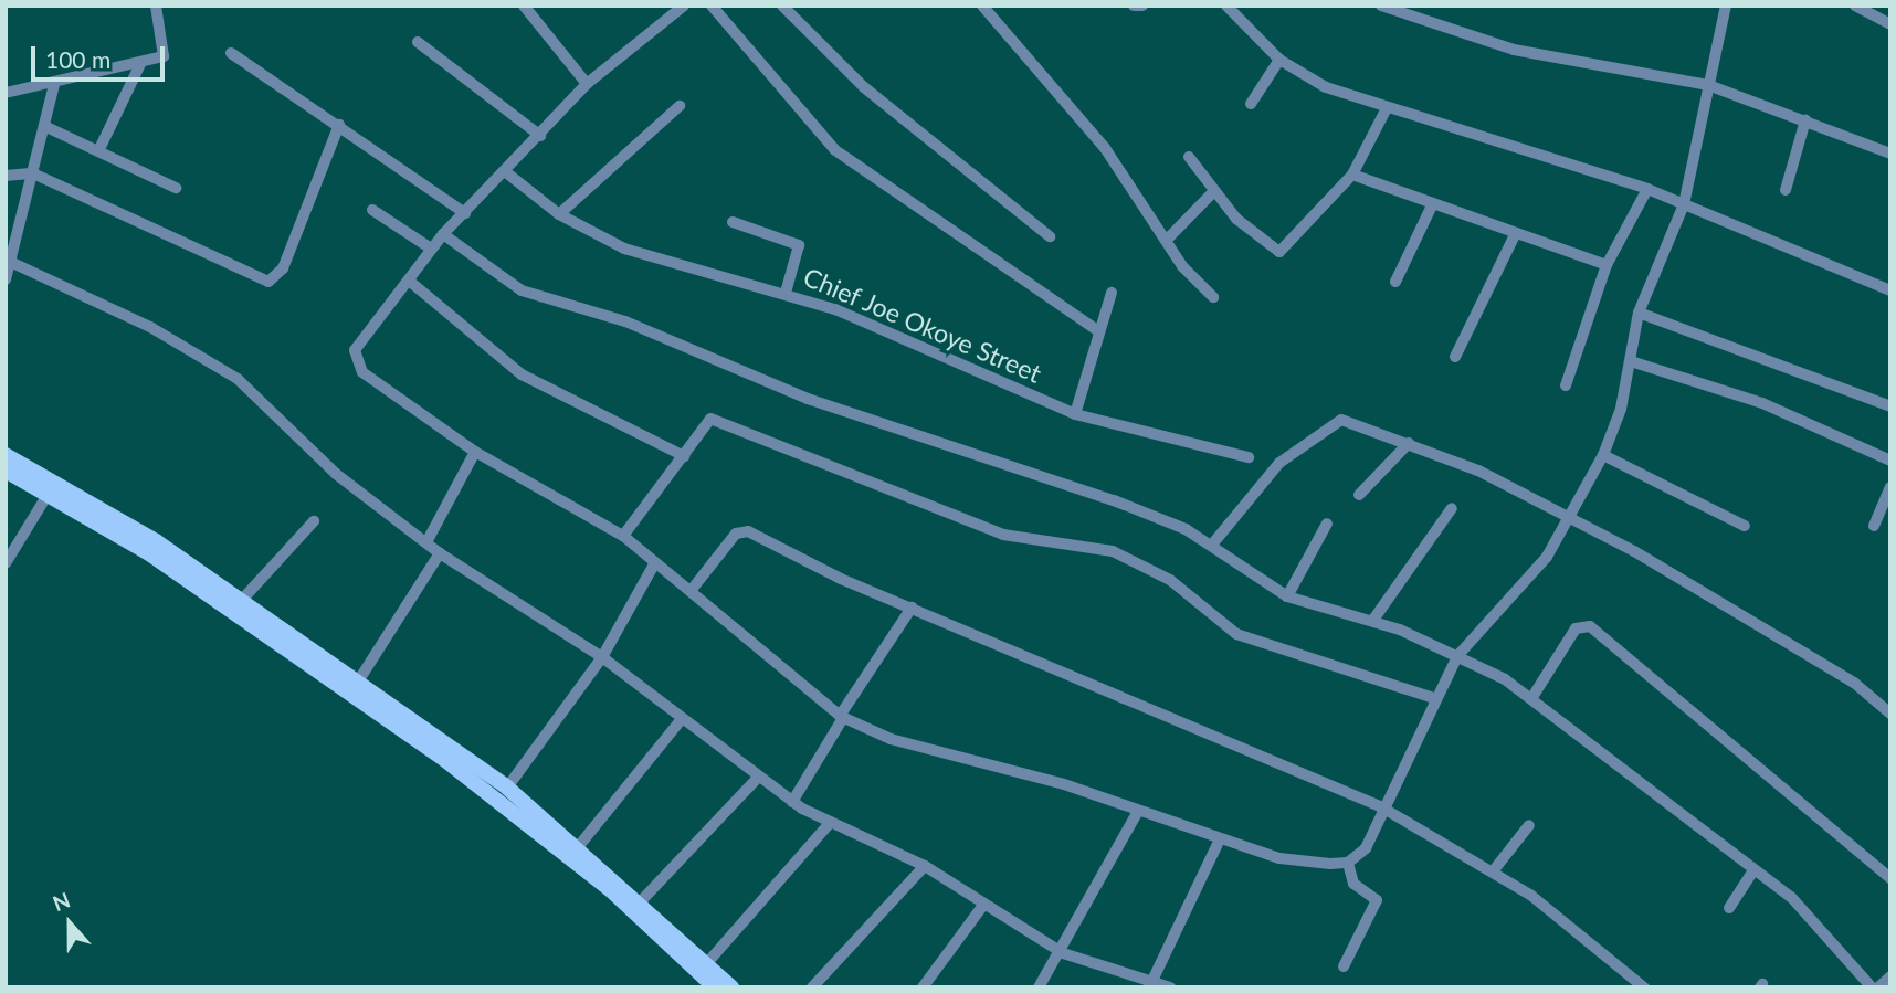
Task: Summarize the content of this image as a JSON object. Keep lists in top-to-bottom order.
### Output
{
  "streets": {
    "street": ["Chief Joe Okoye Street"]
  },
  "scale_bar": "100 m",
  "north": "top"
}
